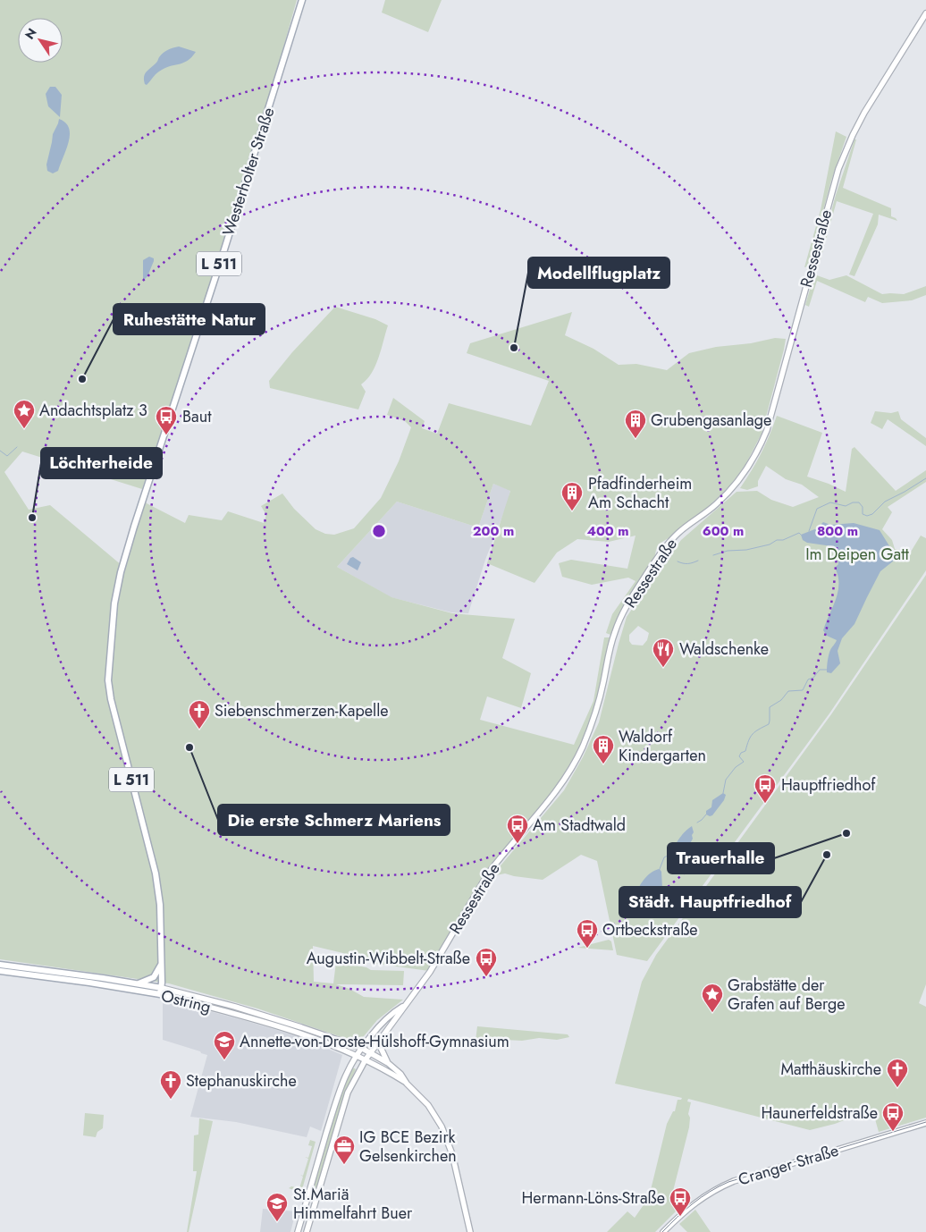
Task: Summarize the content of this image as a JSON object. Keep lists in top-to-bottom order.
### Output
{
  "streets": {
    "main road": [
      "Westerholter Straße",
      "Ressestraße",
      "L 511",
      "Ostring",
      "Cranger Straße"
    ]
  },
  "crossings": [
    ["Westerholter Straße", "Ostring"],
    ["Ressestraße", "Ostring"]
  ],
  "parks": ["Im Deipen Gatt"],
  "places": {
    "other": [
      "Modellflugplatz",
      "Ruhestätte Natur",
      "Löchterheide",
      "Die erste Schmerz Mariens",
      "Trauerhalle",
      "Städt. Hauptfriedhof"
    ],
    "place": ["Andachtsplatz 3", "Grabstätte der Grafen auf Berge"],
    "bus stop": [
      "Baut",
      "Hauptfriedhof",
      "Am Stadtwald",
      "Ortbeckstraße",
      "Augustin-Wibbelt-Straße",
      "Haunerfeldstraße",
      "Hermann-Löns-Straße"
    ],
    "building": ["Grubengasanlage", "Pfadfinderheim Am Schacht", "Waldorf Kindergarten"],
    "restaurant": ["Waldschenke"],
    "church": ["Siebenschmerzen-Kapelle", "Matthäuskirche", "Stephanuskirche"],
    "school or university": ["Annette-von-Droste-Hülshoff-Gymnasium", "St.Mariä Himmelfahrt Buer"],
    "office": ["IG BCE Bezirk Gelsenkirchen"]
  },
  "north": "top left",
  "rings": [
    "200 m",
    "400 m",
    "600 m",
    "800 m"
  ]
}
